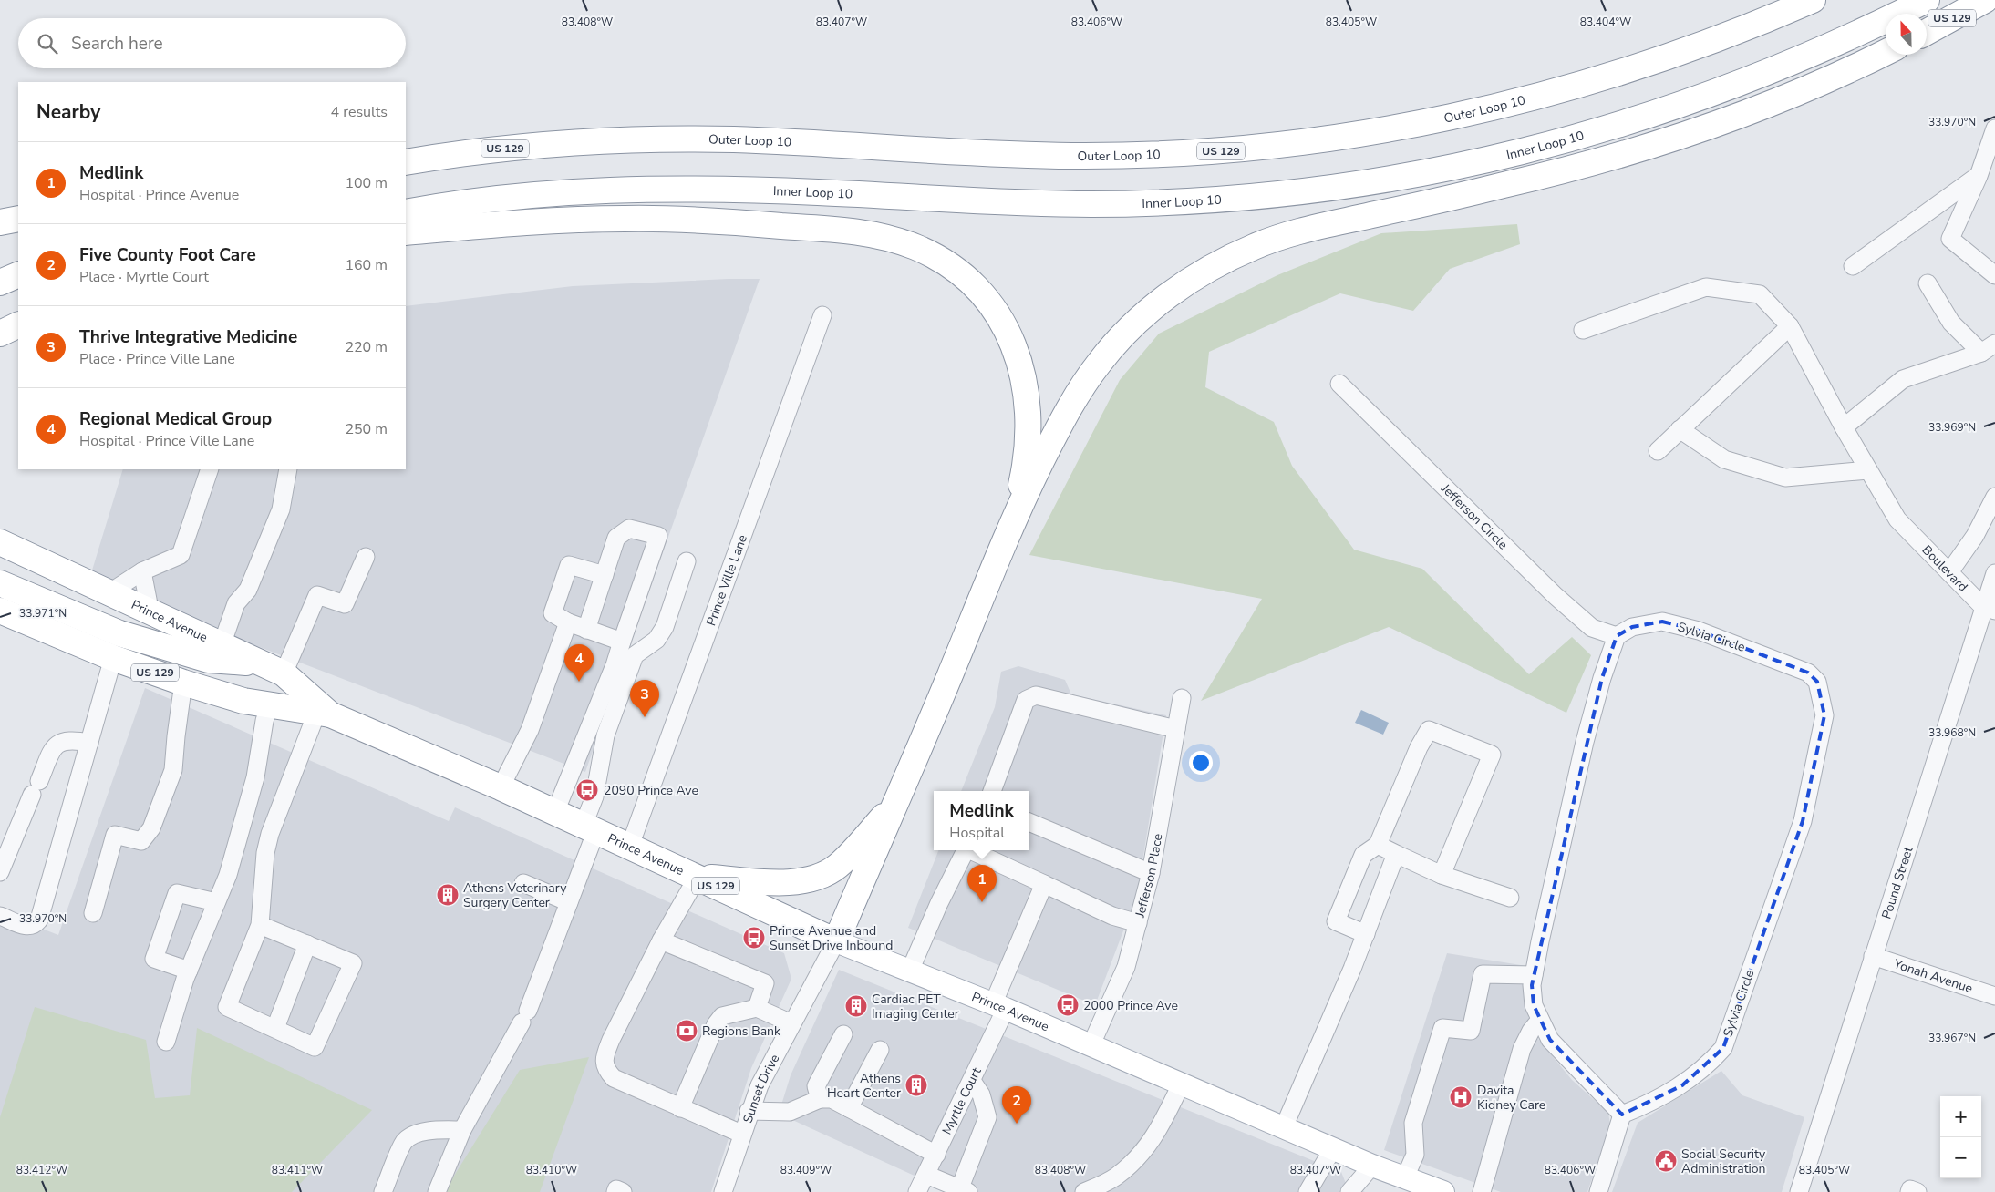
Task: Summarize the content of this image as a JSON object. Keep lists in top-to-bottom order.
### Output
{
  "streets": {
    "highway": [
      "US 129",
      "Outer Loop 10",
      "Inner Loop 10",
      "Prince Avenue"
    ],
    "street": [
      "Jefferson Circle",
      "Boulevard",
      "Prince Ville Lane",
      "Sylvia Circle",
      "Jefferson Place",
      "Pound Street",
      "Yonah Avenue",
      "Sunset Drive",
      "Myrtle Court"
    ]
  },
  "crossings": [
    ["Jefferson Circle", "Sylvia Circle"],
    ["Boulevard", "Pound Street"],
    ["Prince Ville Lane", "Prince Avenue"],
    ["Prince Avenue", "Jefferson Place"],
    ["Prince Avenue", "Sunset Drive"],
    ["Prince Avenue", "Myrtle Court"],
    ["Pound Street", "Yonah Avenue"]
  ],
  "places": {
    "bus stop": ["2090 Prince Ave", "Prince Avenue and Sunset Drive Inbound", "2000 Prince Ave"],
    "building": ["Athens Veterinary Surgery Center", "Cardiac PET Imaging Center", "Athens Heart Center"],
    "bank": ["Regions Bank"],
    "hospital": ["Davita Kidney Care"],
    "public building": ["Social Security Administration"]
  },
  "north": "top",
  "page": {
    "search": "Search here",
    "heading": ["Nearby", "4 results"],
    "list": [
      {
        "mark": "1",
        "name": "Medlink",
        "note": "Hospital · Prince Avenue",
        "value": "100 m"
      },
      {
        "mark": "2",
        "name": "Five County Foot Care",
        "note": "Place · Myrtle Court",
        "value": "160 m"
      },
      {
        "mark": "3",
        "name": "Thrive Integrative Medicine",
        "note": "Place · Prince Ville Lane",
        "value": "220 m"
      },
      {
        "mark": "4",
        "name": "Regional Medical Group",
        "note": "Hospital · Prince Ville Lane",
        "value": "250 m"
      }
    ],
    "pins": [
      "4",
      "3",
      "1",
      "2"
    ],
    "popup": ["Medlink", "Hospital"],
    "map_buttons": ["+", "−"]
  },
  "coordinates": [
    "83.408°W",
    "83.407°W",
    "83.406°W",
    "83.405°W",
    "83.404°W",
    "33.970°N",
    "33.969°N",
    "33.971°N",
    "33.968°N",
    "33.967°N",
    "83.412°W",
    "83.411°W",
    "83.410°W",
    "83.409°W"
  ]
}
